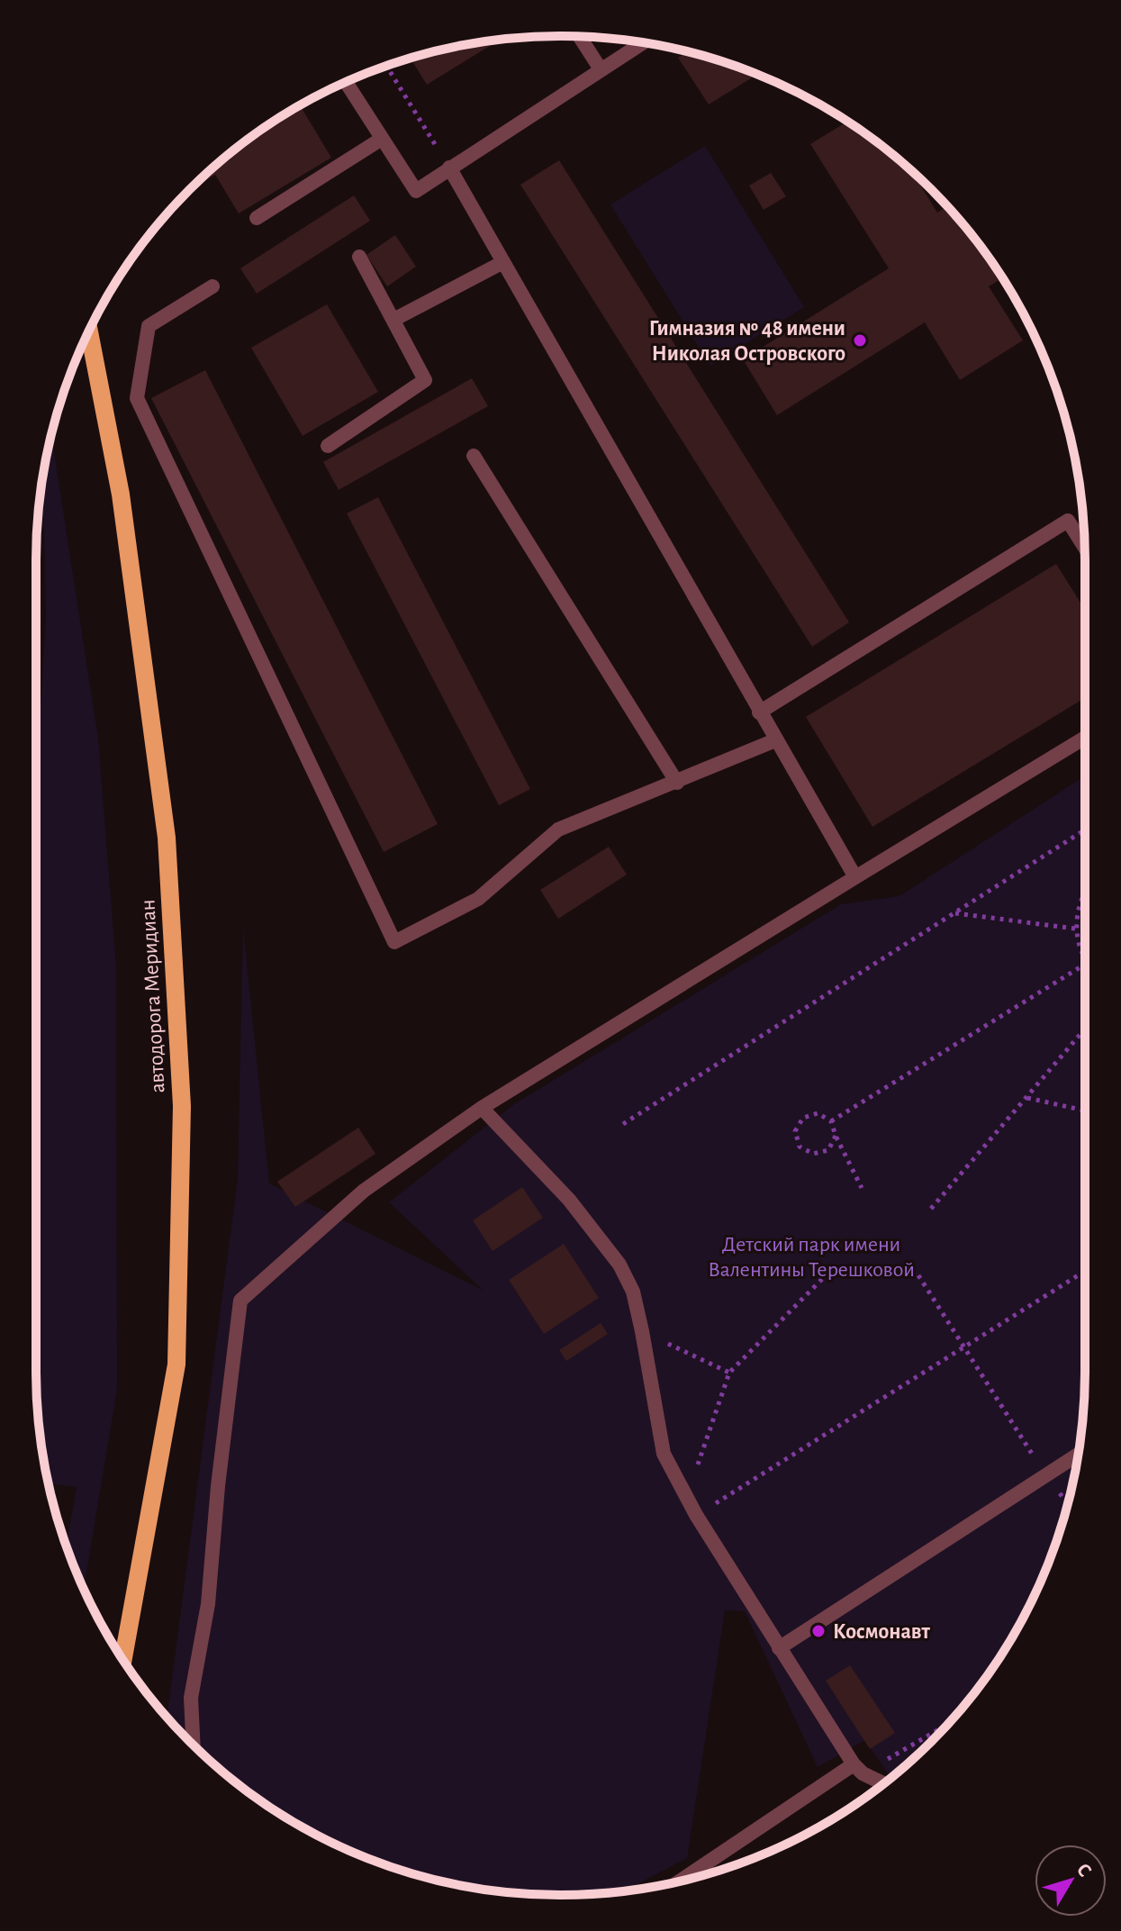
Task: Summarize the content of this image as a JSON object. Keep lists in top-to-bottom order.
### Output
{
  "streets": {
    "main road": ["автодорога Меридиан"]
  },
  "parks": ["Детский парк имени Валентины Терешковой"],
  "places": ["Гимназия № 48 имени Николая Островского", "Космонавт"],
  "north": "top right"
}
